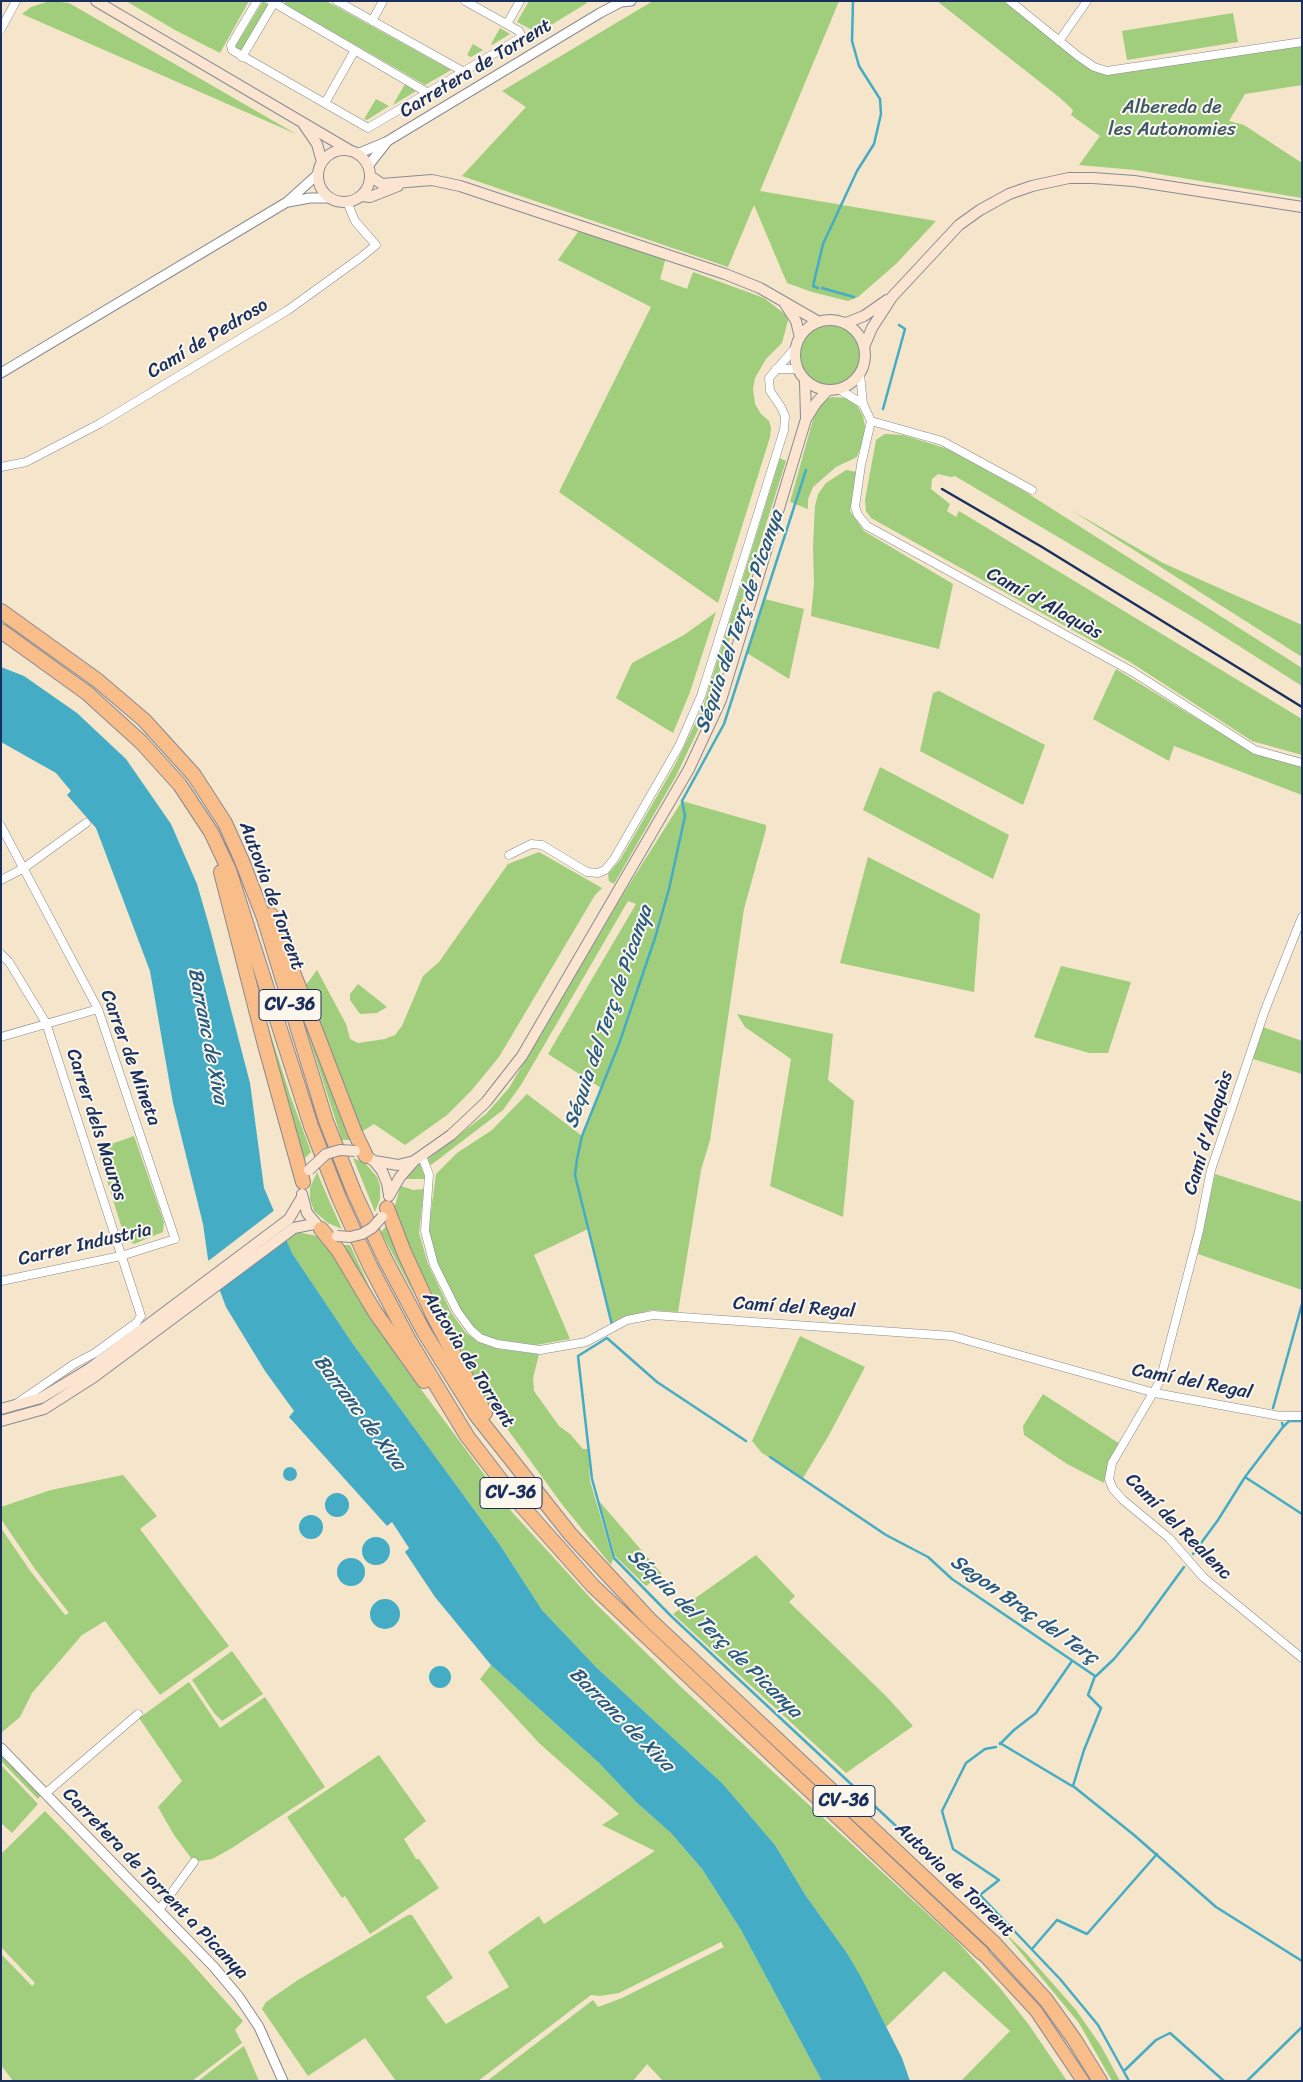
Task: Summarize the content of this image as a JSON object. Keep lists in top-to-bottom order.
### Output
{
  "streets": {
    "highway": ["Autovia de Torrent", "CV-36"],
    "street": [
      "Carretera de Torrent",
      "Camí de Pedroso",
      "Camí d'Alaquàs",
      "Carrer de Mineta",
      "Carrer dels Mauros",
      "Carrer Industria",
      "Camí del Regal",
      "Camí del Realenc",
      "Carretera de Torrent a Picanya"
    ]
  },
  "crossings": [
    ["Carretera de Torrent", "Camí de Pedroso"],
    ["Camí d'Alaquàs", "Camí del Regal"],
    ["Camí d'Alaquàs", "Camí del Realenc"],
    ["Carrer de Mineta", "Carrer Industria"],
    ["Carrer dels Mauros", "Carrer Industria"],
    ["Camí del Regal", "Camí del Realenc"]
  ],
  "water": ["Séquia del Terç de Picanya", "Barranc de Xiva", "Segon Braç del Terç"],
  "parks": ["Albereda de les Autonomies"]
}
